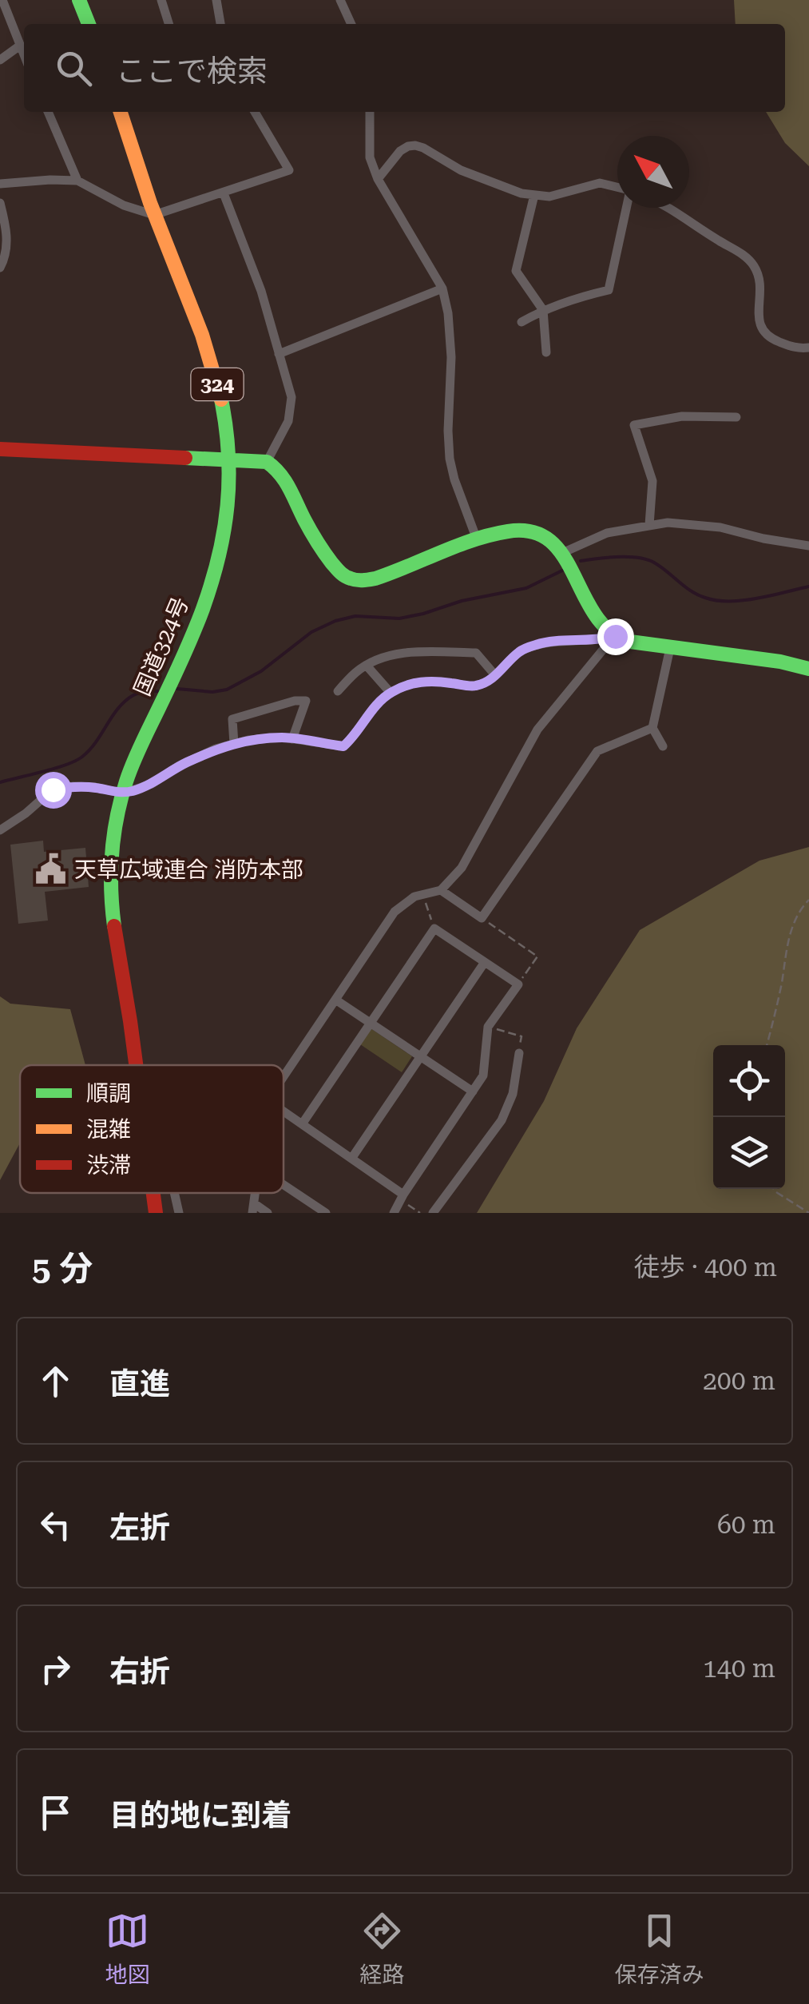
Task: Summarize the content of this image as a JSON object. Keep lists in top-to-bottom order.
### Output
{
  "streets": {
    "main road": ["324", "国道324号"]
  },
  "places": {
    "public building": ["天草広域連合 消防本部"]
  },
  "legend": ["順調", "混雑", "渋滞"],
  "north": "top left",
  "page": {
    "search": "ここで検索",
    "heading": ["5 分", "徒歩 · 400 m"],
    "list": [
      ["直進", "200 m"],
      ["左折", "60 m"],
      ["右折", "140 m"],
      "目的地に到着"
    ],
    "nav": ["地図", "経路", "保存済み"]
  }
}
